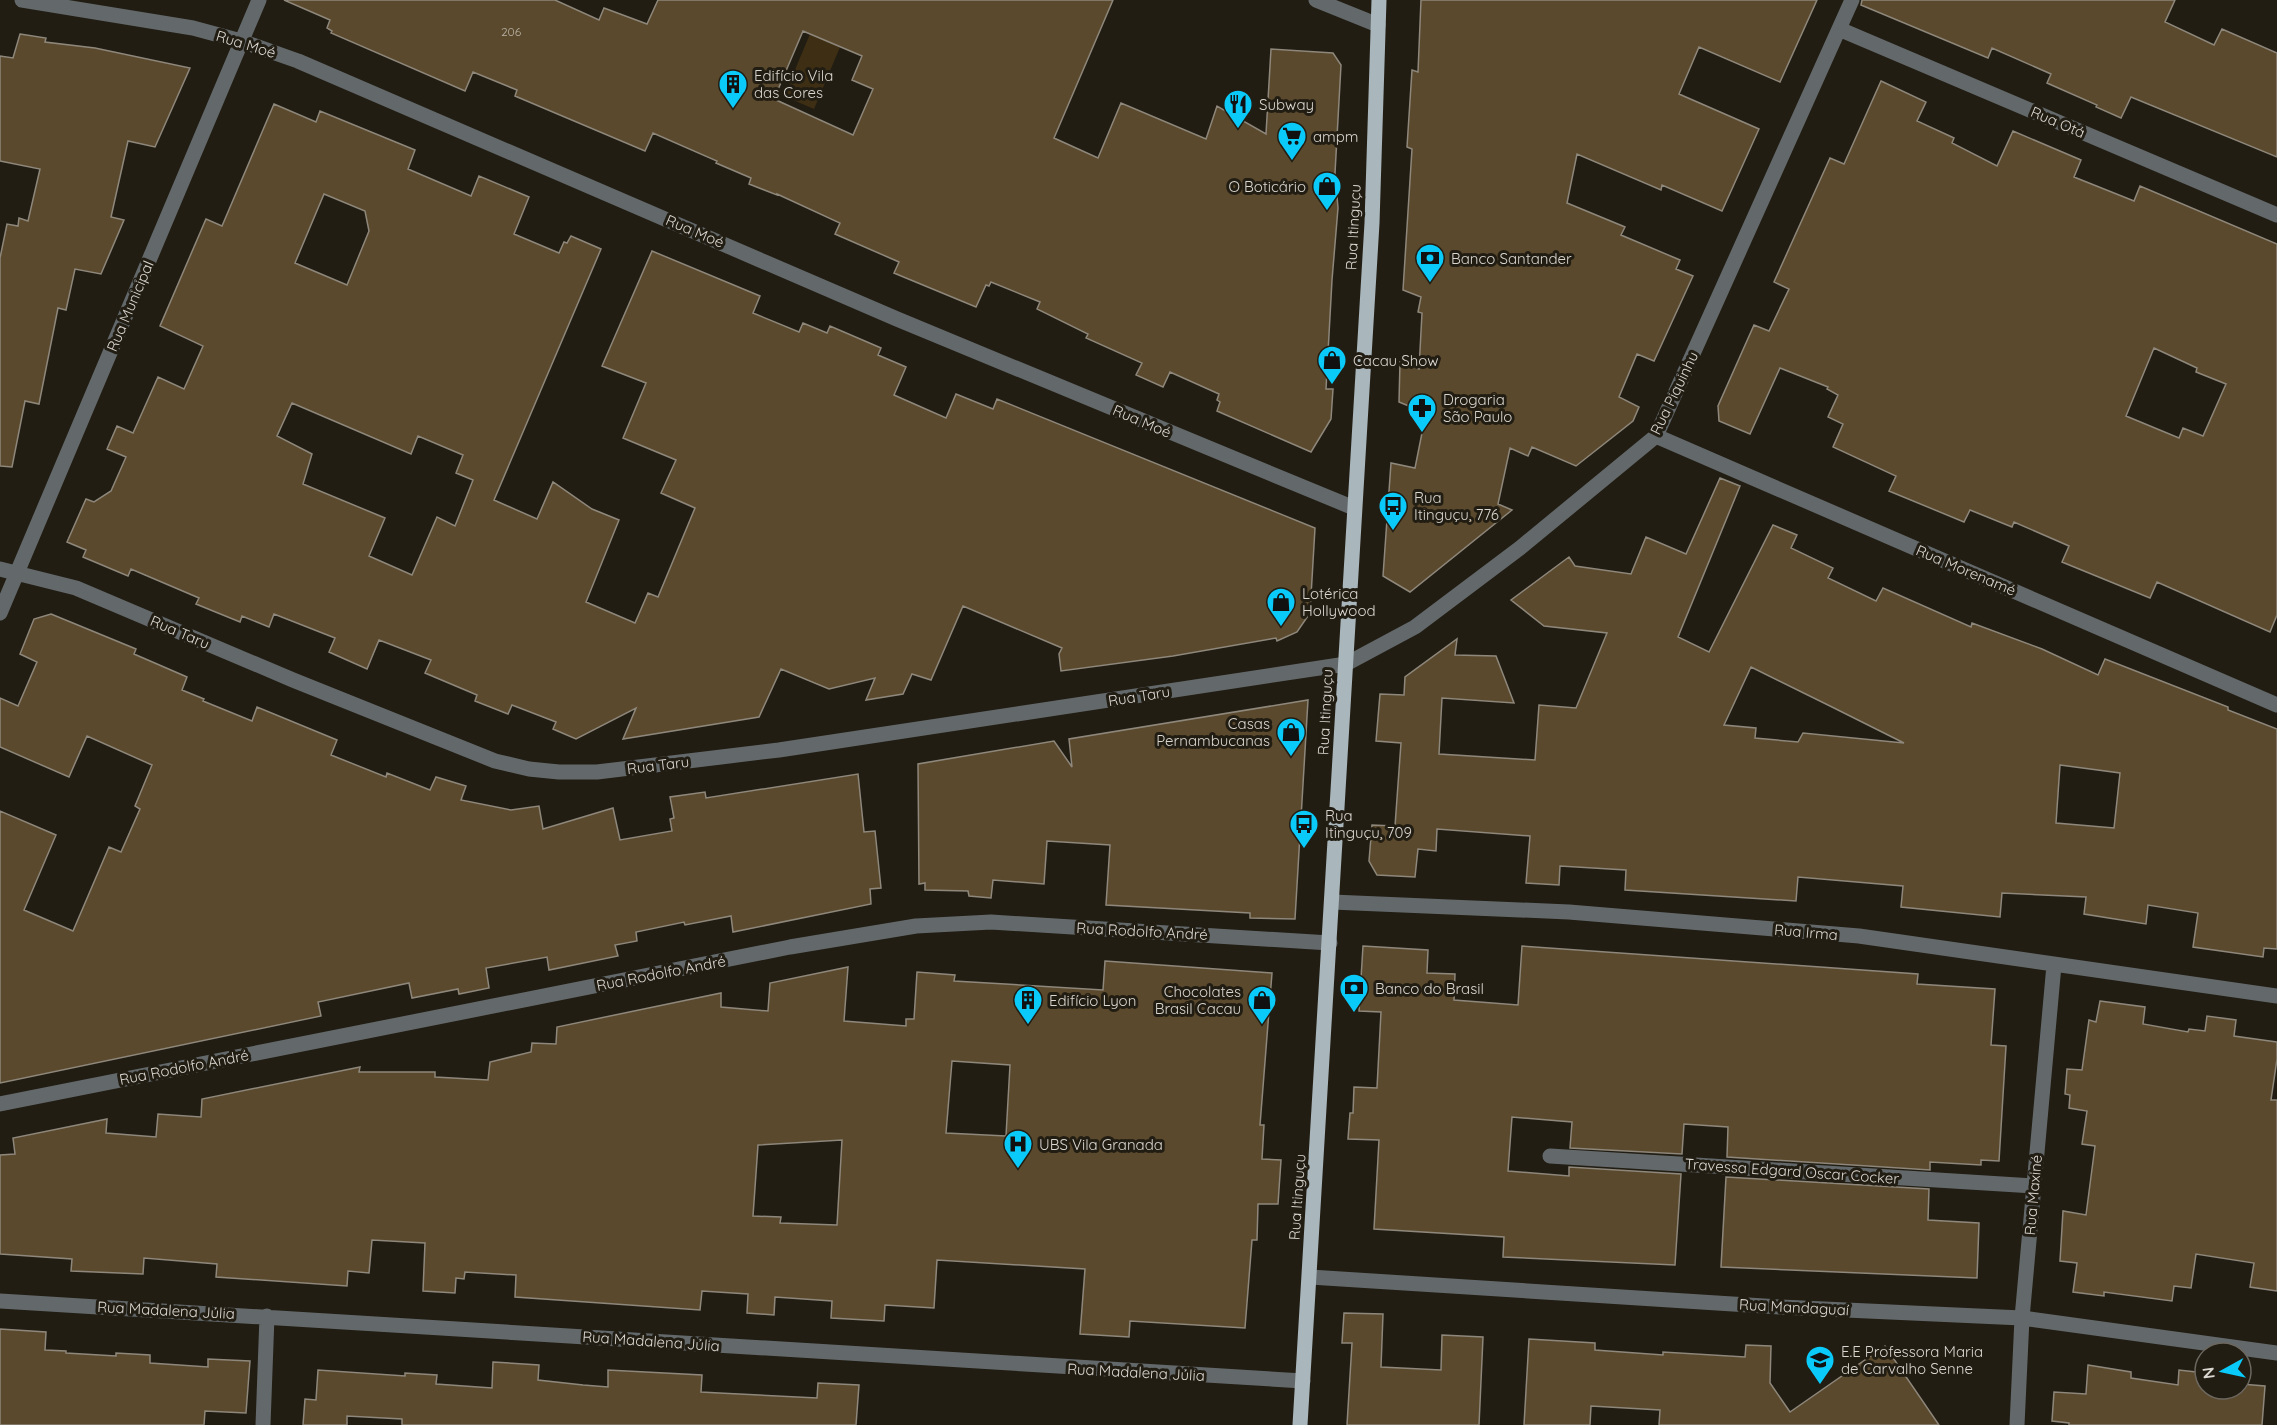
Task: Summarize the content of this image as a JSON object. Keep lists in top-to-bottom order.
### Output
{
  "streets": {
    "main road": ["Rua Itinguçu"],
    "street": [
      "Rua Moé",
      "Rua Otá",
      "Rua Municipal",
      "Rua Piquinhu",
      "Rua Morenamé",
      "Rua Taru",
      "Rua Rodolfo André",
      "Rua Irma",
      "Travessa Edgard Oscar Cocker",
      "Rua Maxiné",
      "Rua Mandaguaí",
      "Rua Madalena Júlia"
    ]
  },
  "crossings": [
    ["Rua Moé", "Rua Itinguçu"],
    ["Rua Moé", "Rua Municipal"],
    ["Rua Otá", "Rua Piquinhu"],
    ["Rua Itinguçu", "Rua Piquinhu"],
    ["Rua Itinguçu", "Rua Taru"],
    ["Rua Itinguçu", "Rua Rodolfo André"],
    ["Rua Itinguçu", "Rua Irma"],
    ["Rua Itinguçu", "Rua Mandaguaí"],
    ["Rua Itinguçu", "Rua Madalena Júlia"],
    ["Rua Municipal", "Rua Taru"],
    ["Rua Piquinhu", "Rua Morenamé"],
    ["Rua Piquinhu", "Rua Taru"],
    ["Rua Irma", "Rua Maxiné"],
    ["Travessa Edgard Oscar Cocker", "Rua Maxiné"],
    ["Rua Maxiné", "Rua Mandaguaí"]
  ],
  "places": {
    "building": ["Edifício Vila das Cores", "Edifício Lyon"],
    "restaurant": ["Subway"],
    "supermarket": ["ampm"],
    "shop": [
      "O Boticário",
      "Cacau Show",
      "Lotérica Hollywood",
      "Casas Pernambucanas",
      "Chocolates Brasil Cacau"
    ],
    "bank": ["Banco Santander", "Banco do Brasil"],
    "pharmacy": ["Drogaria São Paulo"],
    "bus stop": ["Rua Itinguçu, 776", "Rua Itinguçu, 709"],
    "hospital": ["UBS Vila Granada"],
    "school or university": ["E.E Professora Maria de Carvalho Senne"]
  },
  "house_numbers": ["206"],
  "north": "left"
}
